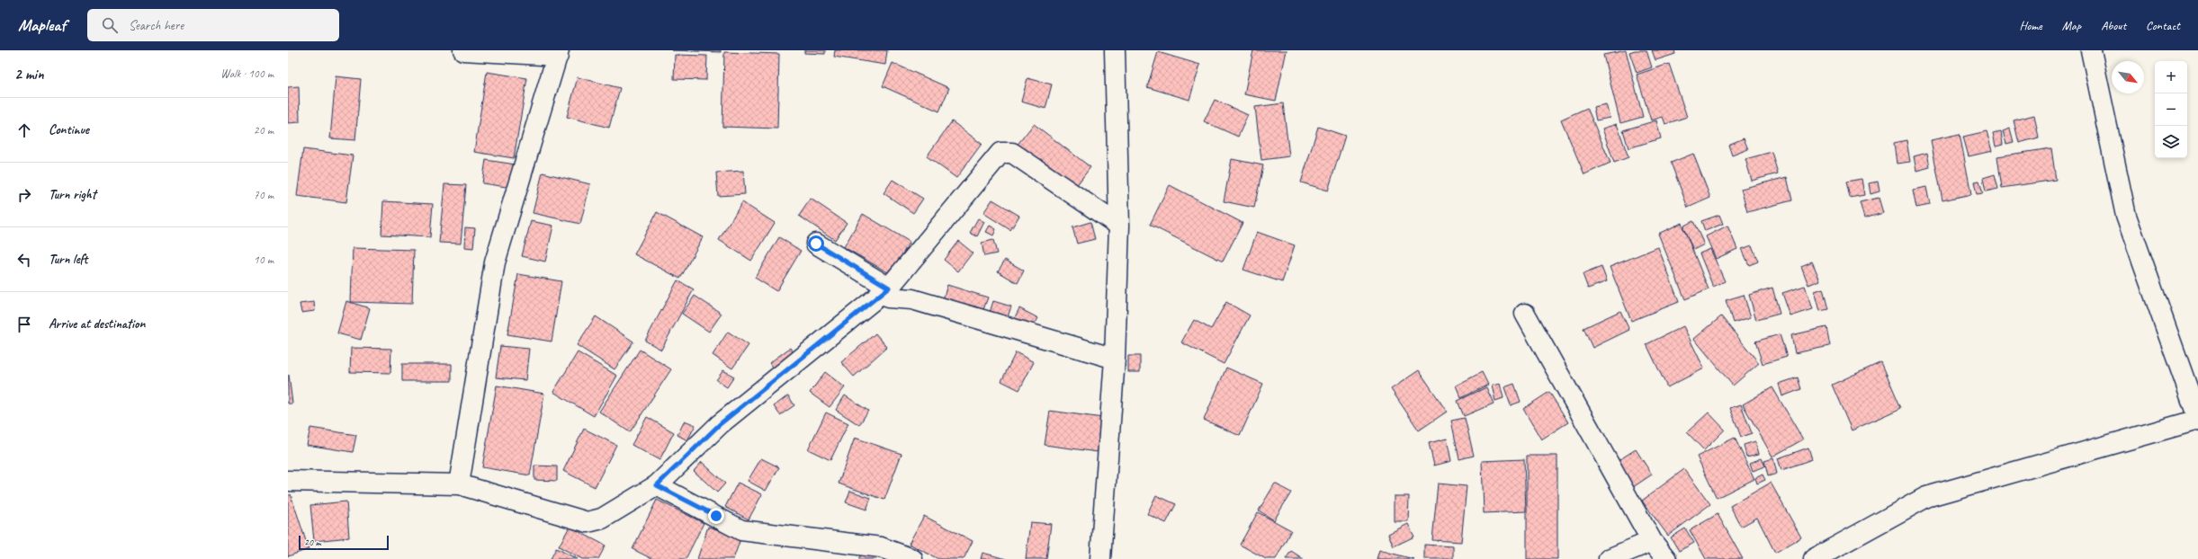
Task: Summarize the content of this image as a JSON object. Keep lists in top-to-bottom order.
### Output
{
  "scale_bar": "20 m",
  "north": "bottom right",
  "page": {
    "header": "Mapleaf",
    "search": "Search here",
    "nav": [
      "Home",
      "Map",
      "About",
      "Contact"
    ],
    "heading": ["2 min", "Walk · 100 m"],
    "map_buttons": ["+", "−"],
    "list": [
      ["Continue", "20 m"],
      ["Turn right", "70 m"],
      ["Turn left", "10 m"],
      "Arrive at destination"
    ],
    "scale": "20 m"
  }
}
